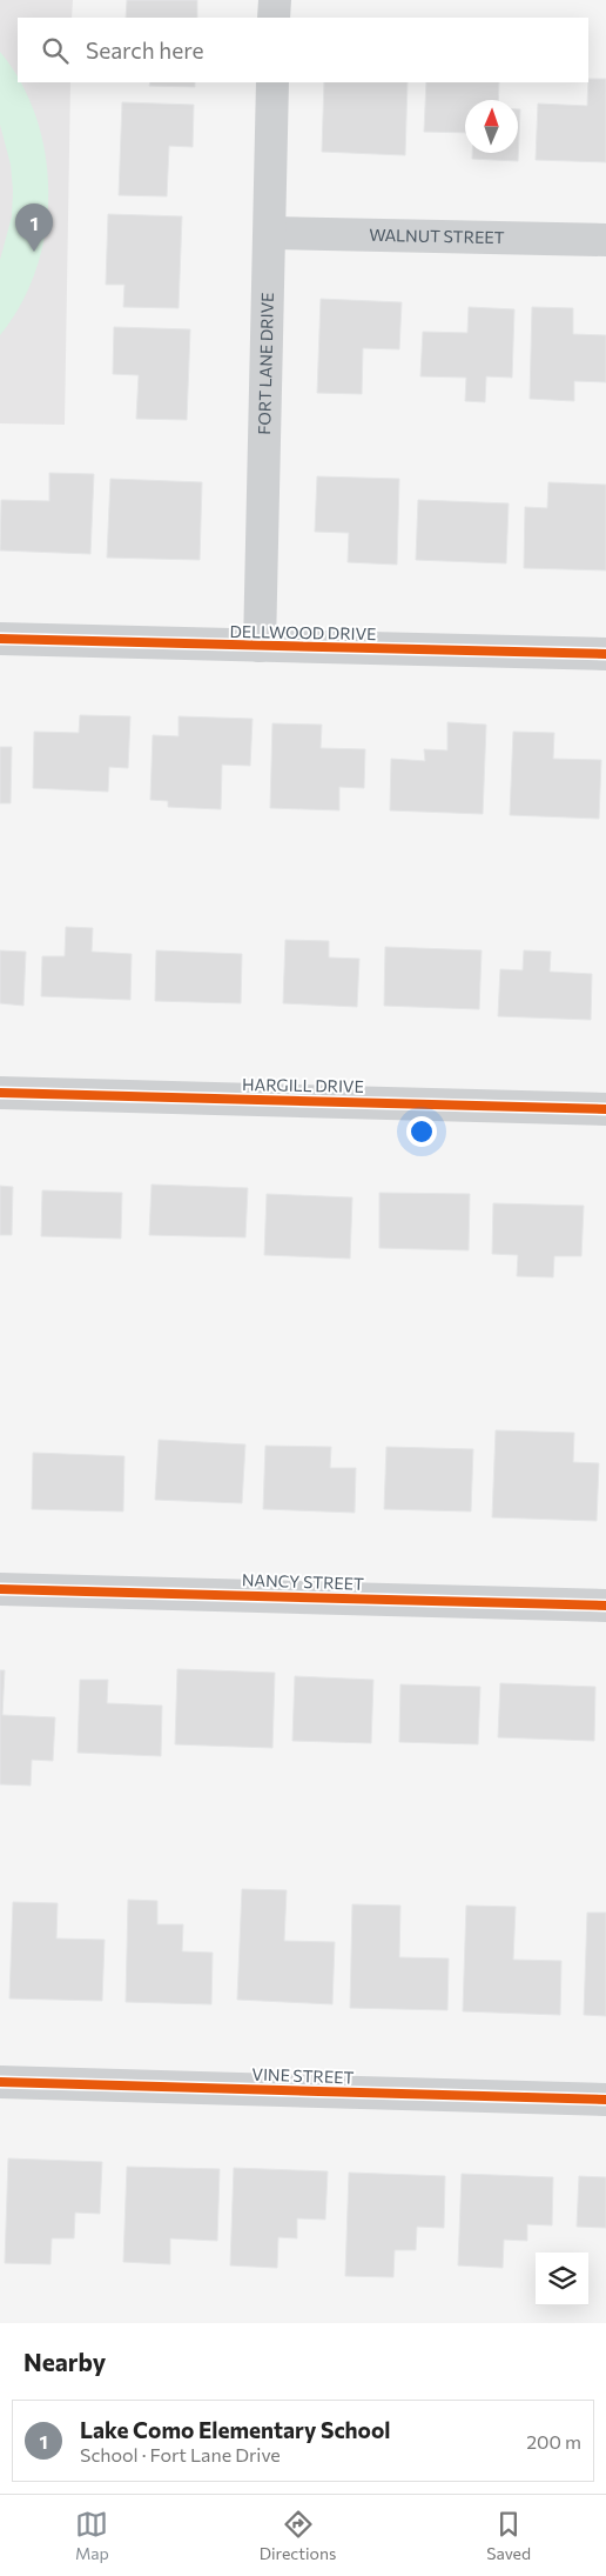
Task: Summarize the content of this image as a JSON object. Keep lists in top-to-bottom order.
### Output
{
  "streets": {
    "street": [
      "WALNUT STREET",
      "FORT LANE DRIVE",
      "DELLWOOD DRIVE",
      "HARGILL DRIVE",
      "NANCY STREET",
      "VINE STREET"
    ]
  },
  "crossings": [
    ["WALNUT STREET", "FORT LANE DRIVE"],
    ["FORT LANE DRIVE", "DELLWOOD DRIVE"]
  ],
  "north": "top",
  "page": {
    "search": "Search here",
    "pins": "1",
    "heading": "Nearby",
    "list": [
      {
        "mark": "1",
        "name": "Lake Como Elementary School",
        "note": "School · Fort Lane Drive",
        "value": "200 m"
      }
    ],
    "nav": ["Map", "Directions", "Saved"]
  }
}
